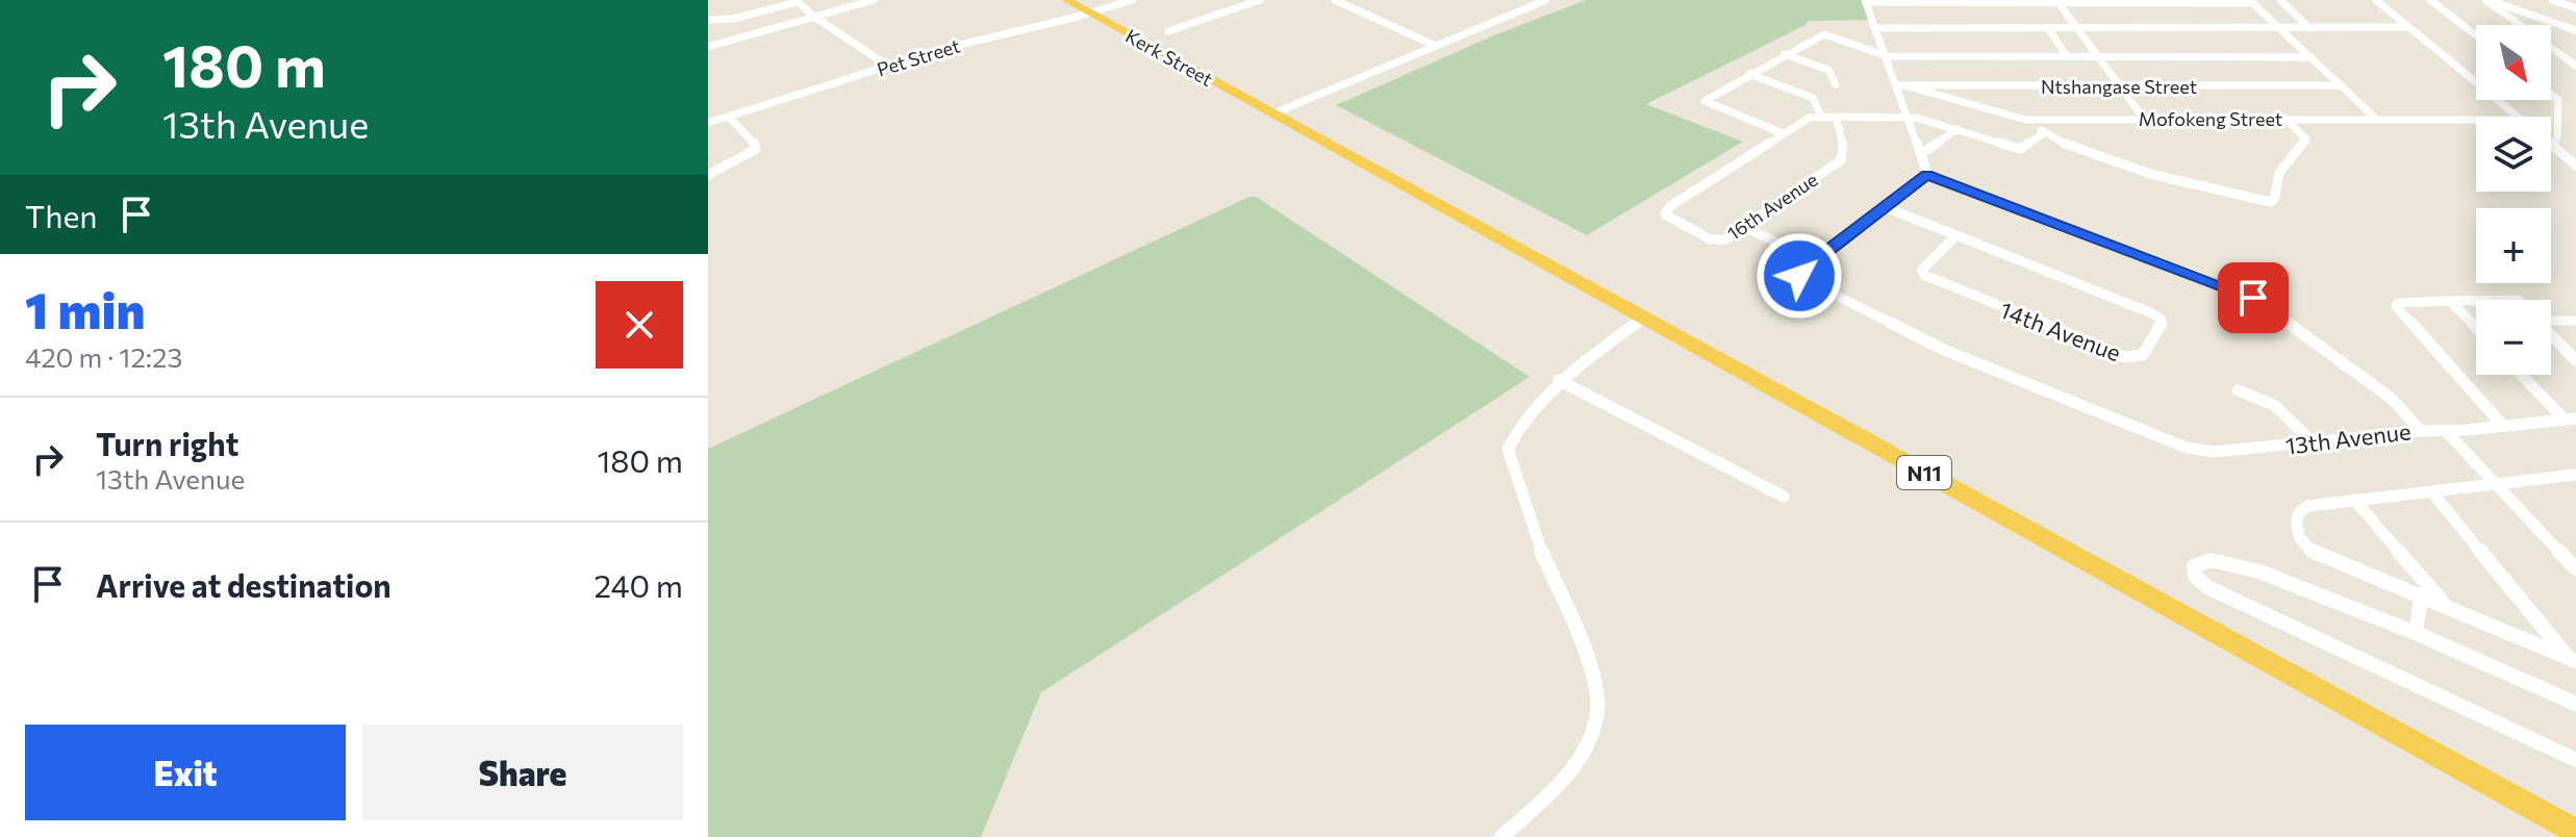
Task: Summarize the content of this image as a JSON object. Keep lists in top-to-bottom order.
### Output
{
  "streets": {
    "highway": ["Kerk Street", "N11"],
    "street": [
      "Pet Street",
      "Ntshangase Street",
      "Mofokeng Street",
      "16th Avenue",
      "14th Avenue",
      "13th Avenue"
    ]
  },
  "crossings": [
    ["Pet Street", "Kerk Street"],
    ["Kerk Street", "N11"],
    ["Ntshangase Street", "Mofokeng Street"]
  ],
  "north": "bottom right",
  "page": {
    "turn": ["180 m", "13th Avenue"],
    "map_buttons": ["+", "−"],
    "then": "Then",
    "heading": ["1 min", "420 m · 12:23"],
    "list": [
      {
        "name": "Turn right",
        "note": "13th Avenue",
        "value": "180 m"
      },
      {
        "name": "Arrive at destination",
        "value": "240 m"
      }
    ],
    "buttons": ["Exit", "Share"]
  }
}
